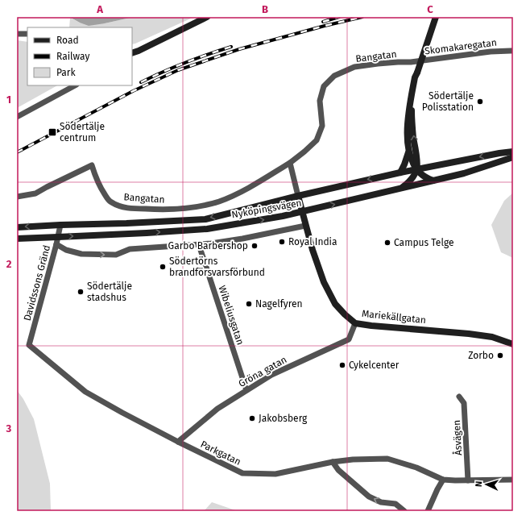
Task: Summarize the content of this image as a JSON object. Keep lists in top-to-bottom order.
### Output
{
  "streets": {
    "main road": ["Nyköpingsvägen", "Mariekällgatan"],
    "street": [
      "Skomakaregatan",
      "Bangatan",
      "Davidssons Gränd",
      "Wibeliusgatan",
      "Gröna gatan",
      "Åsvägen",
      "Parkgatan"
    ]
  },
  "crossings": [
    ["Skomakaregatan", "Bangatan"],
    ["Nyköpingsvägen", "Davidssons Gränd"],
    ["Nyköpingsvägen", "Mariekällgatan"],
    ["Davidssons Gränd", "Parkgatan"],
    ["Wibeliusgatan", "Gröna gatan"],
    ["Mariekällgatan", "Gröna gatan"],
    ["Gröna gatan", "Parkgatan"],
    ["Åsvägen", "Parkgatan"]
  ],
  "places": {
    "other": [
      "Södertälje Polisstation",
      "Royal India",
      "Campus Telge",
      "Garbo Barbershop",
      "Södertörns brandförsvarsförbund",
      "Södertälje stadshus",
      "Nagelfyren",
      "Zorbo",
      "Cykelcenter",
      "Jakobsberg"
    ],
    "transit": ["Södertälje centrum"]
  },
  "legend": ["Road", "Railway", "Park"],
  "north": "left",
  "grid": {
    "columns": ["A", "B", "C"],
    "rows": ["1", "2", "3"]
  }
}
